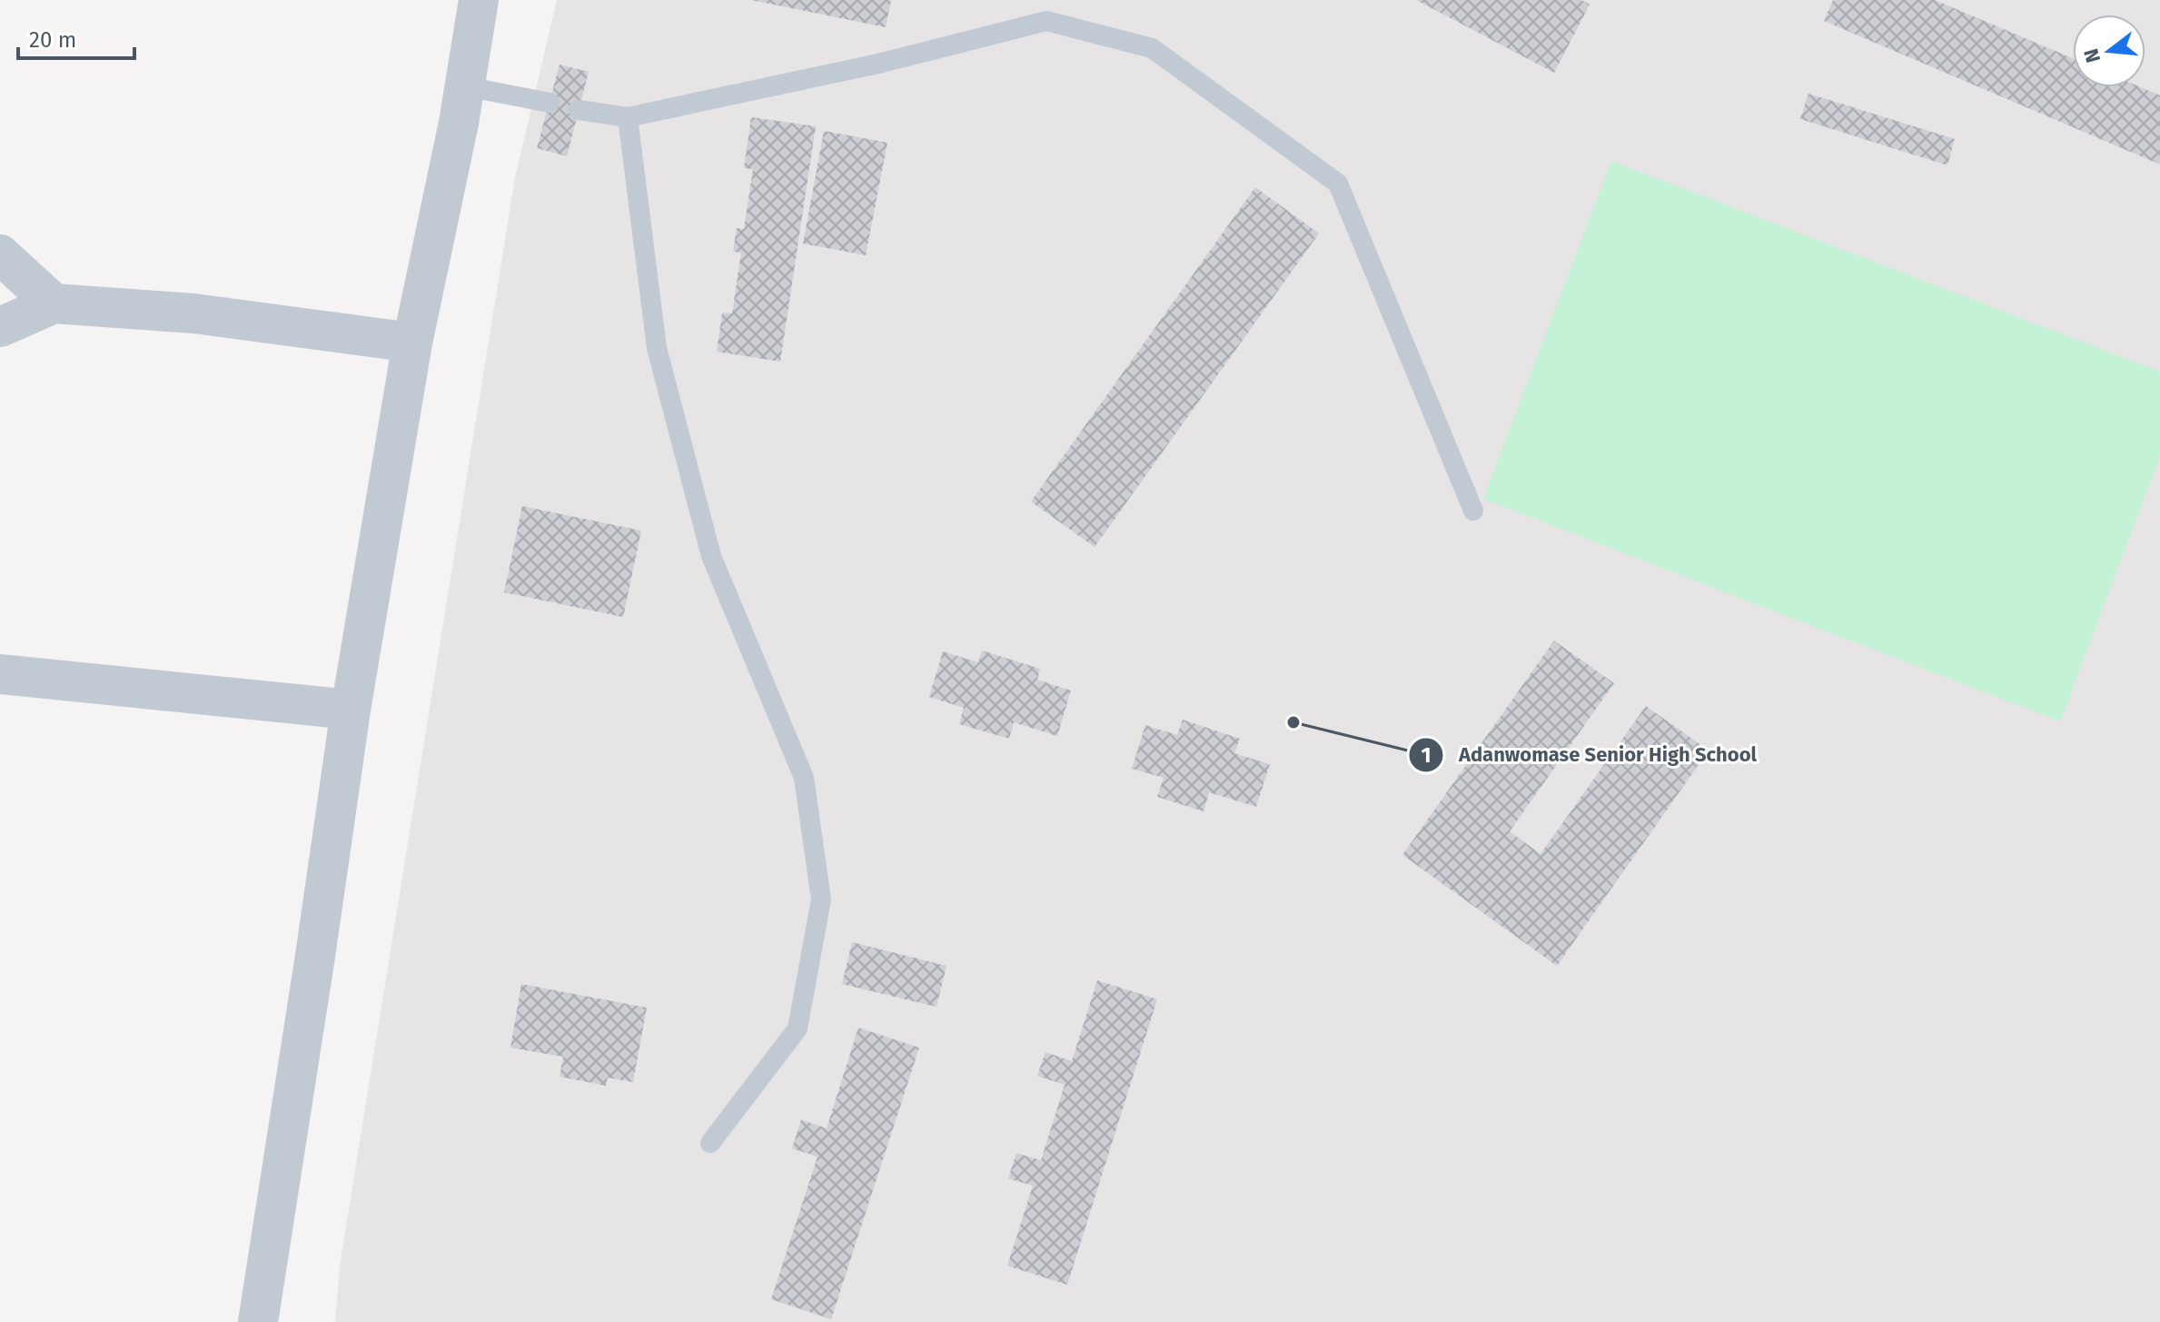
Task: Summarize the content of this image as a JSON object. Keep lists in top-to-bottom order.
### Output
{
  "places": ["Adanwomase Senior High School"],
  "scale_bar": "20 m",
  "north": "left"
}
